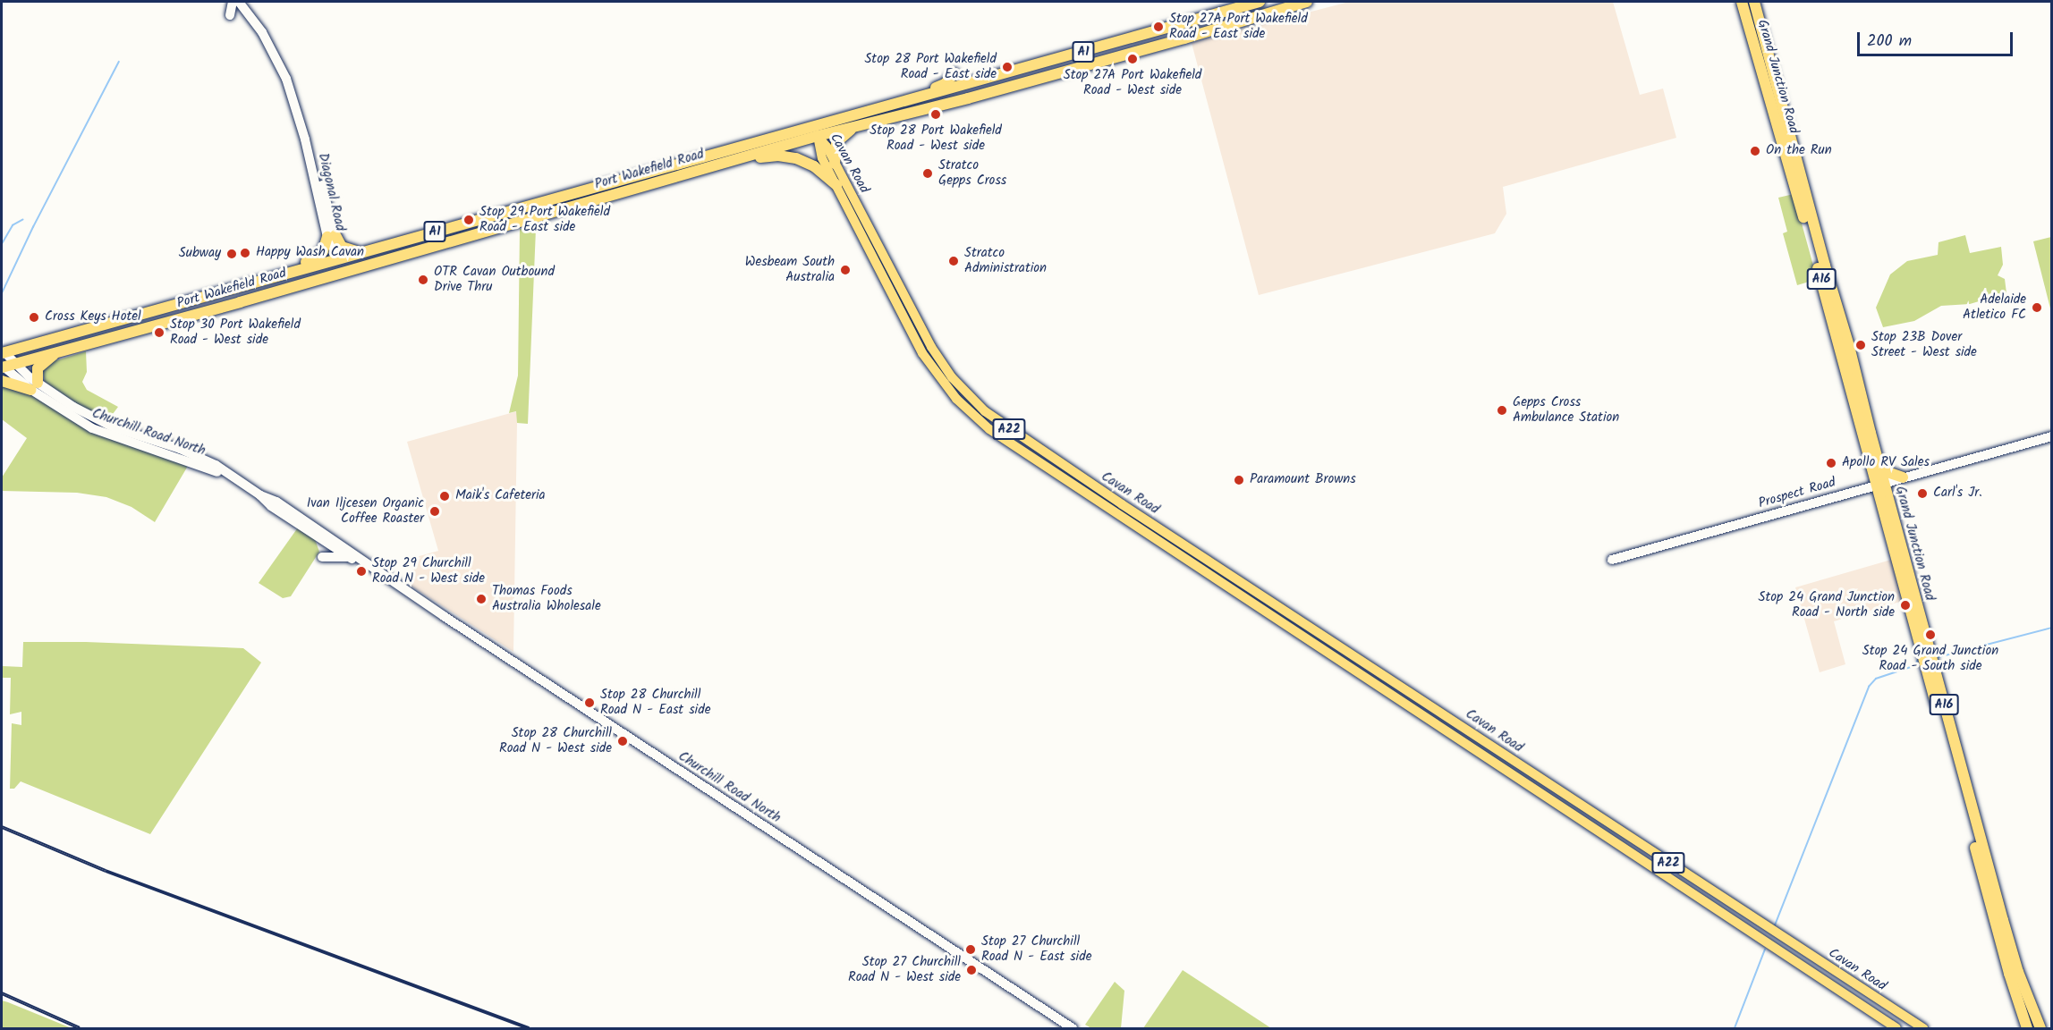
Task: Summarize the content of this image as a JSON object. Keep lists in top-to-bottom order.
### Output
{
  "streets": {
    "highway": [
      "A1",
      "Grand Junction Road",
      "Port Wakefield Road",
      "A16"
    ],
    "main road": ["Cavan Road", "A22"],
    "street": ["Diagonal Road", "Churchill Road North", "Prospect Road"]
  },
  "crossings": [
    ["Grand Junction Road", "Prospect Road"],
    ["Cavan Road", "Port Wakefield Road"],
    ["Port Wakefield Road", "Diagonal Road"],
    ["Port Wakefield Road", "Churchill Road North"]
  ],
  "places": [
    "Stop 27A Port Wakefield Road - East side",
    "Stop 27A Port Wakefield Road - West side",
    "Stop 28 Port Wakefield Road - East side",
    "Stop 28 Port Wakefield Road - West side",
    "On the Run",
    "Stratco Gepps Cross",
    "Stop 29 Port Wakefield Road - East side",
    "Happy Wash Cavan",
    "Subway",
    "Stratco Administration",
    "Wesbeam South Australia",
    "OTR Cavan Outbound Drive Thru",
    "Adelaide Atletico FC",
    "Cross Keys Hotel",
    "Stop 30 Port Wakefield Road - West side",
    "Stop 23B Dover Street - West side",
    "Gepps Cross Ambulance Station",
    "Apollo RV Sales",
    "Paramount Browns",
    "Carl's Jr.",
    "Maik's Cafeteria",
    "Ivan Iljcesen Organic Coffee Roaster",
    "Stop 29 Churchill Road N - West side",
    "Thomas Foods Australia Wholesale",
    "Stop 24 Grand Junction Road - North side",
    "Stop 24 Grand Junction Road - South side",
    "Stop 28 Churchill Road N - East side",
    "Stop 28 Churchill Road N - West side",
    "Stop 27 Churchill Road N - East side",
    "Stop 27 Churchill Road N - West side"
  ],
  "scale_bar": "200 m"
}
